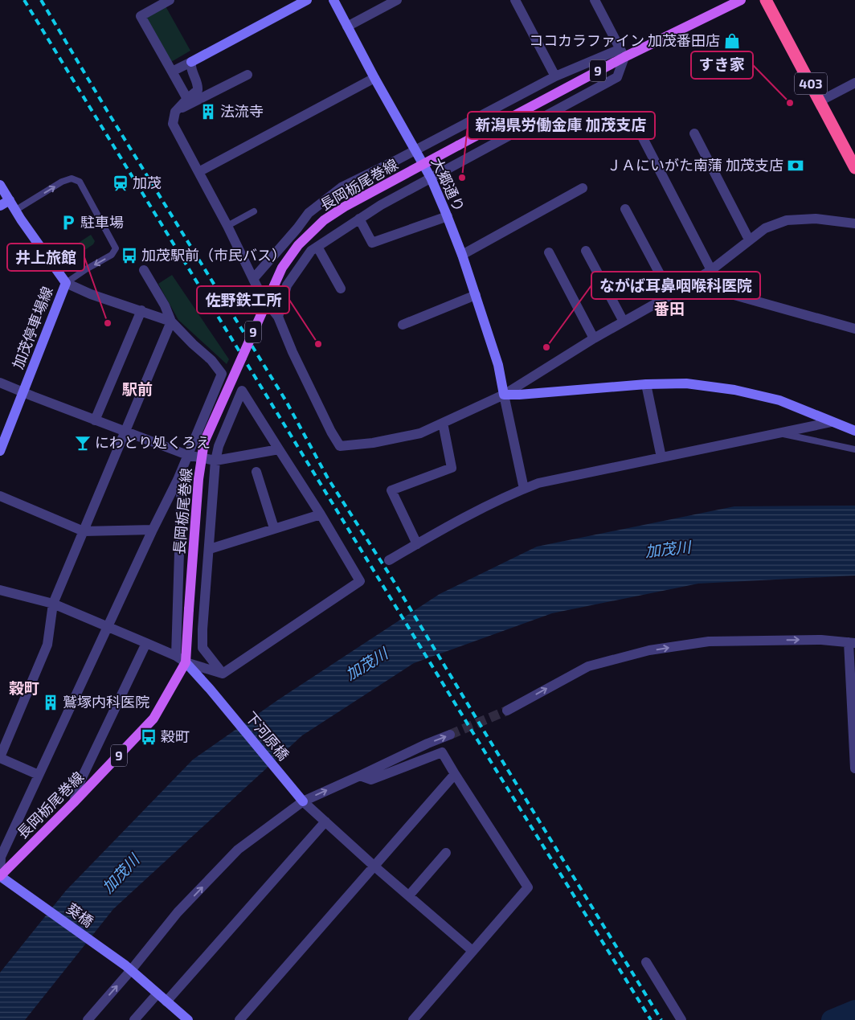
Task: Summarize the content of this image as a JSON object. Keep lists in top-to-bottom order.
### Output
{
  "streets": {
    "highway": ["403"],
    "main road": ["9", "長岡栃尾巻線"],
    "street": [
      "大郷通り",
      "加茂停車場線",
      "下河原橋",
      "葵橋"
    ]
  },
  "crossings": [
    ["長岡栃尾巻線", "下河原橋"],
    ["長岡栃尾巻線", "葵橋"]
  ],
  "districts": ["番田", "駅前", "穀町"],
  "water": ["加茂川"],
  "places": {
    "shop": ["ココカラファイン 加茂番田店"],
    "other": [
      "すき家",
      "新潟県労働金庫 加茂支店",
      "井上旅館",
      "佐野鉄工所",
      "ながば耳鼻咽喉科医院"
    ],
    "building": ["法流寺", "鷲塚内科医院"],
    "bank": ["ＪＡにいがた南蒲 加茂支店"],
    "station": ["加茂"],
    "parking": ["駐車場"],
    "bus stop": ["加茂駅前（市民バス）", "穀町"],
    "bar": ["にわとり処くろえ"]
  }
}
